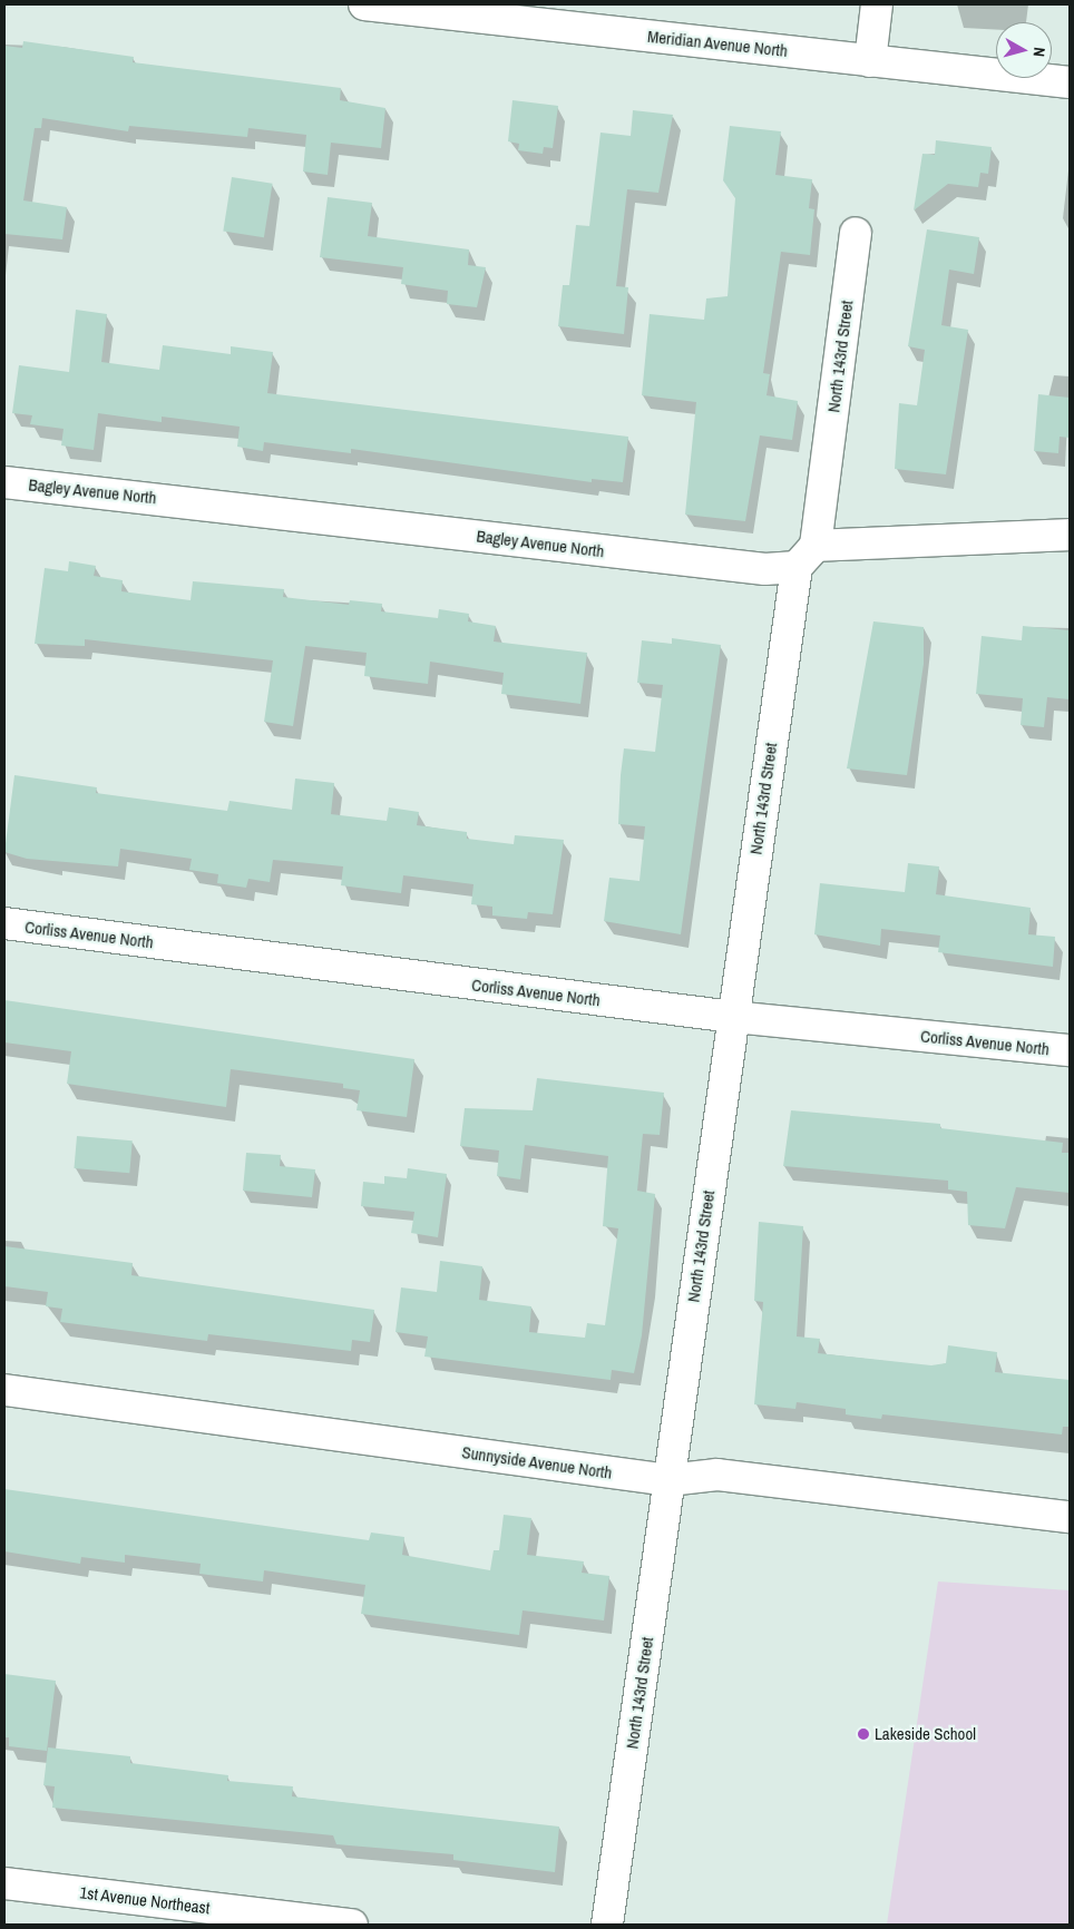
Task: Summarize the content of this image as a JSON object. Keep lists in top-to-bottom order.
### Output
{
  "streets": {
    "street": [
      "Meridian Avenue North",
      "North 143rd Street",
      "Bagley Avenue North",
      "Corliss Avenue North",
      "Sunnyside Avenue North",
      "1st Avenue Northeast"
    ]
  },
  "crossings": [
    ["North 143rd Street", "Bagley Avenue North"],
    ["North 143rd Street", "Corliss Avenue North"],
    ["North 143rd Street", "Sunnyside Avenue North"]
  ],
  "places": ["Lakeside School"],
  "north": "right"
}
